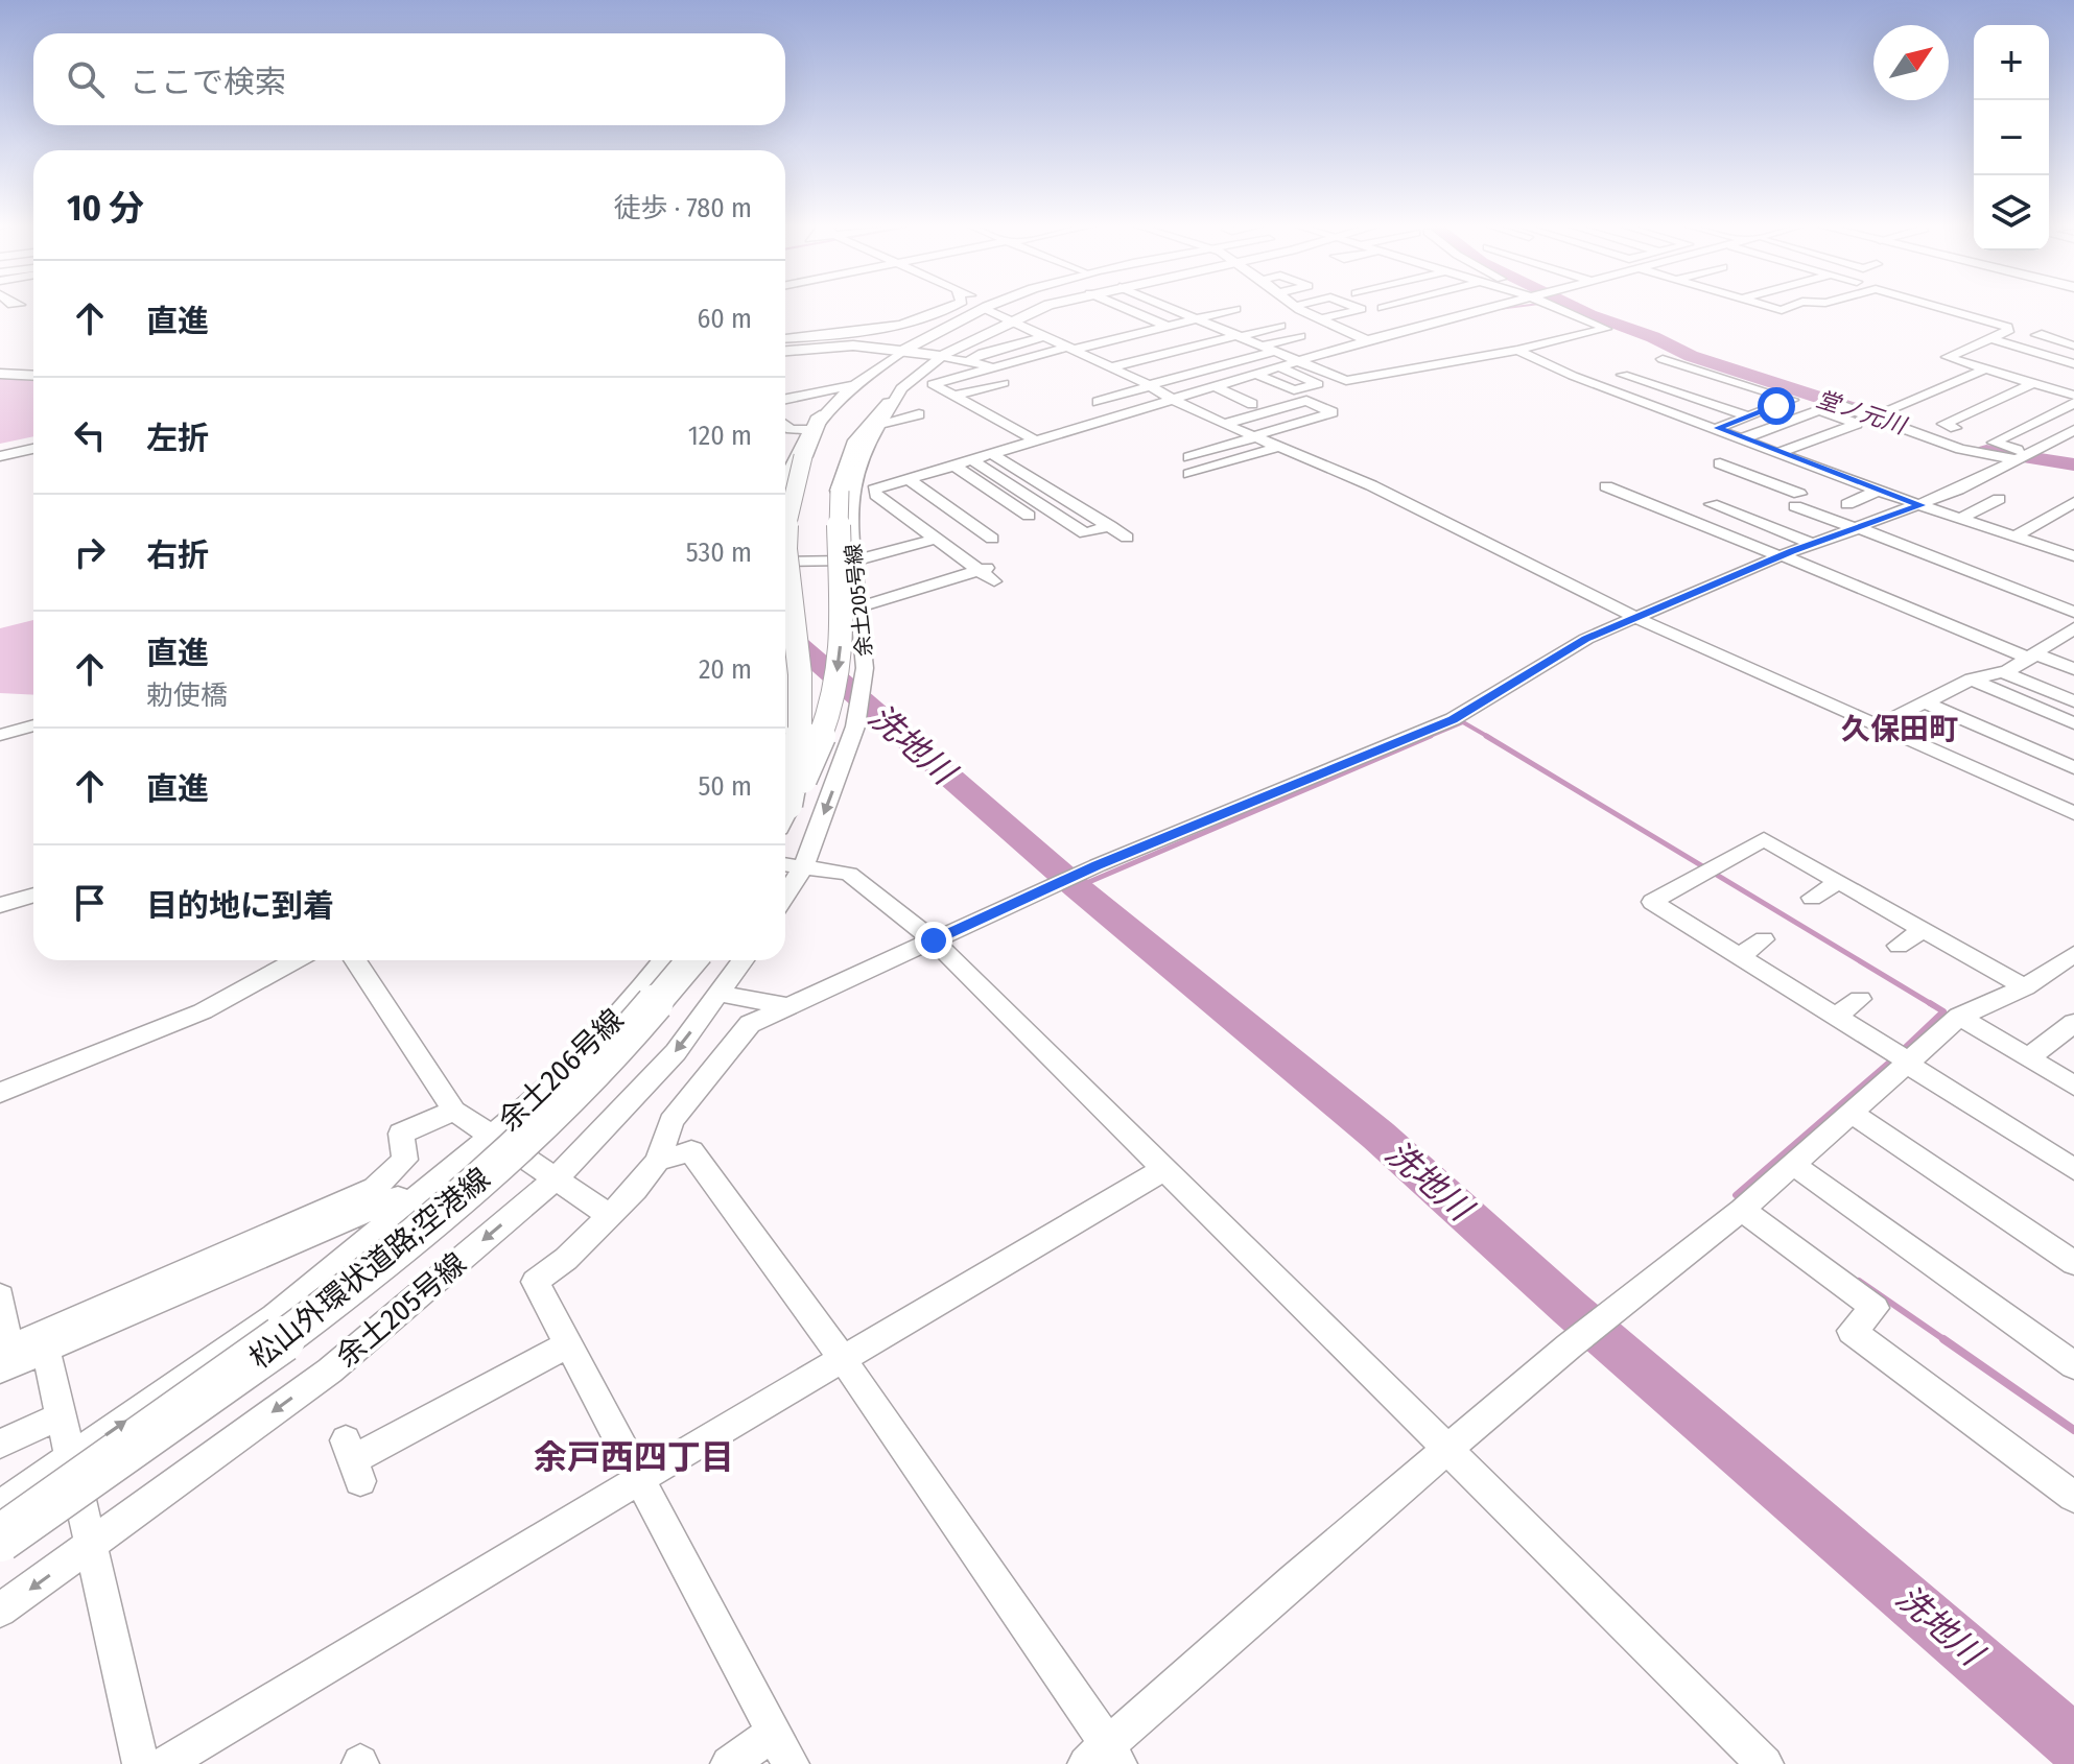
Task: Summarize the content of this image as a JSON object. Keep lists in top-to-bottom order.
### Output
{
  "streets": {
    "highway": ["松山外環状道路;空港線"],
    "street": ["余土205号線", "余土206号線"]
  },
  "districts": ["久保田町", "余戸西四丁目"],
  "water": ["堂ノ元川", "洗地川"],
  "north": "top right",
  "page": {
    "map_buttons": ["+", "−"],
    "search": "ここで検索",
    "heading": ["10 分", "徒歩 · 780 m"],
    "list": [
      ["直進", "60 m"],
      ["左折", "120 m"],
      ["右折", "530 m"],
      ["直進", "勅使橋", "20 m"],
      ["直進", "50 m"],
      "目的地に到着"
    ]
  }
}
